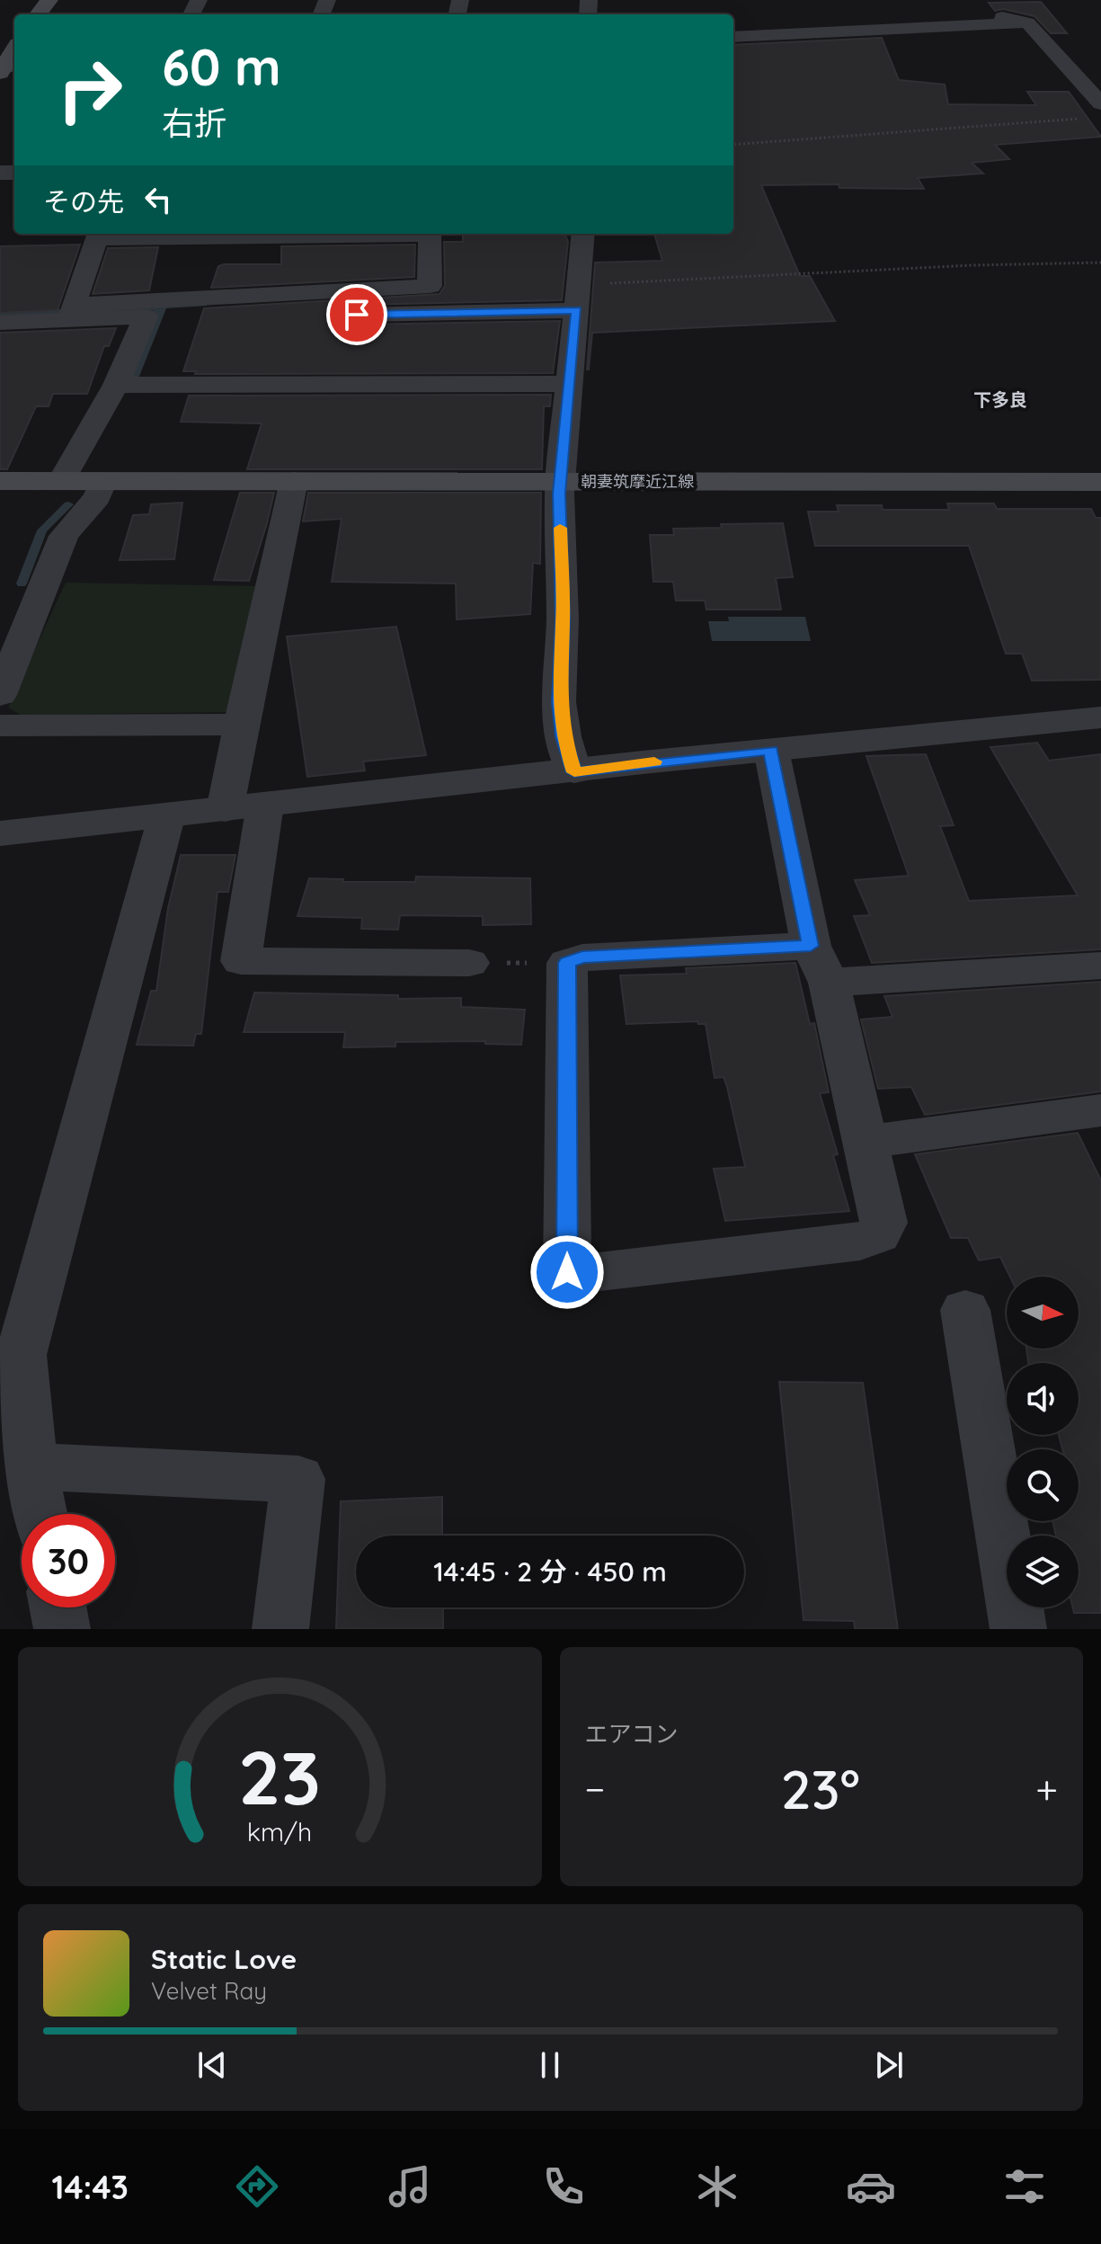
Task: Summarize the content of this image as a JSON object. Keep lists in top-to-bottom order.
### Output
{
  "streets": {
    "main road": ["朝妻筑摩近江線"]
  },
  "districts": ["下多良"],
  "north": "right",
  "page": {
    "turn": ["60 m", "右折"],
    "then": "その先",
    "limit": "30",
    "trip": "14:45 · 2 分 · 450 m",
    "tile": "エアコン",
    "heat": ["−", "23°", "+"],
    "song": ["Static Love", "Velvet Ray"],
    "tabs": "14:43",
    "gauge": ["23", "km/h"]
  }
}
